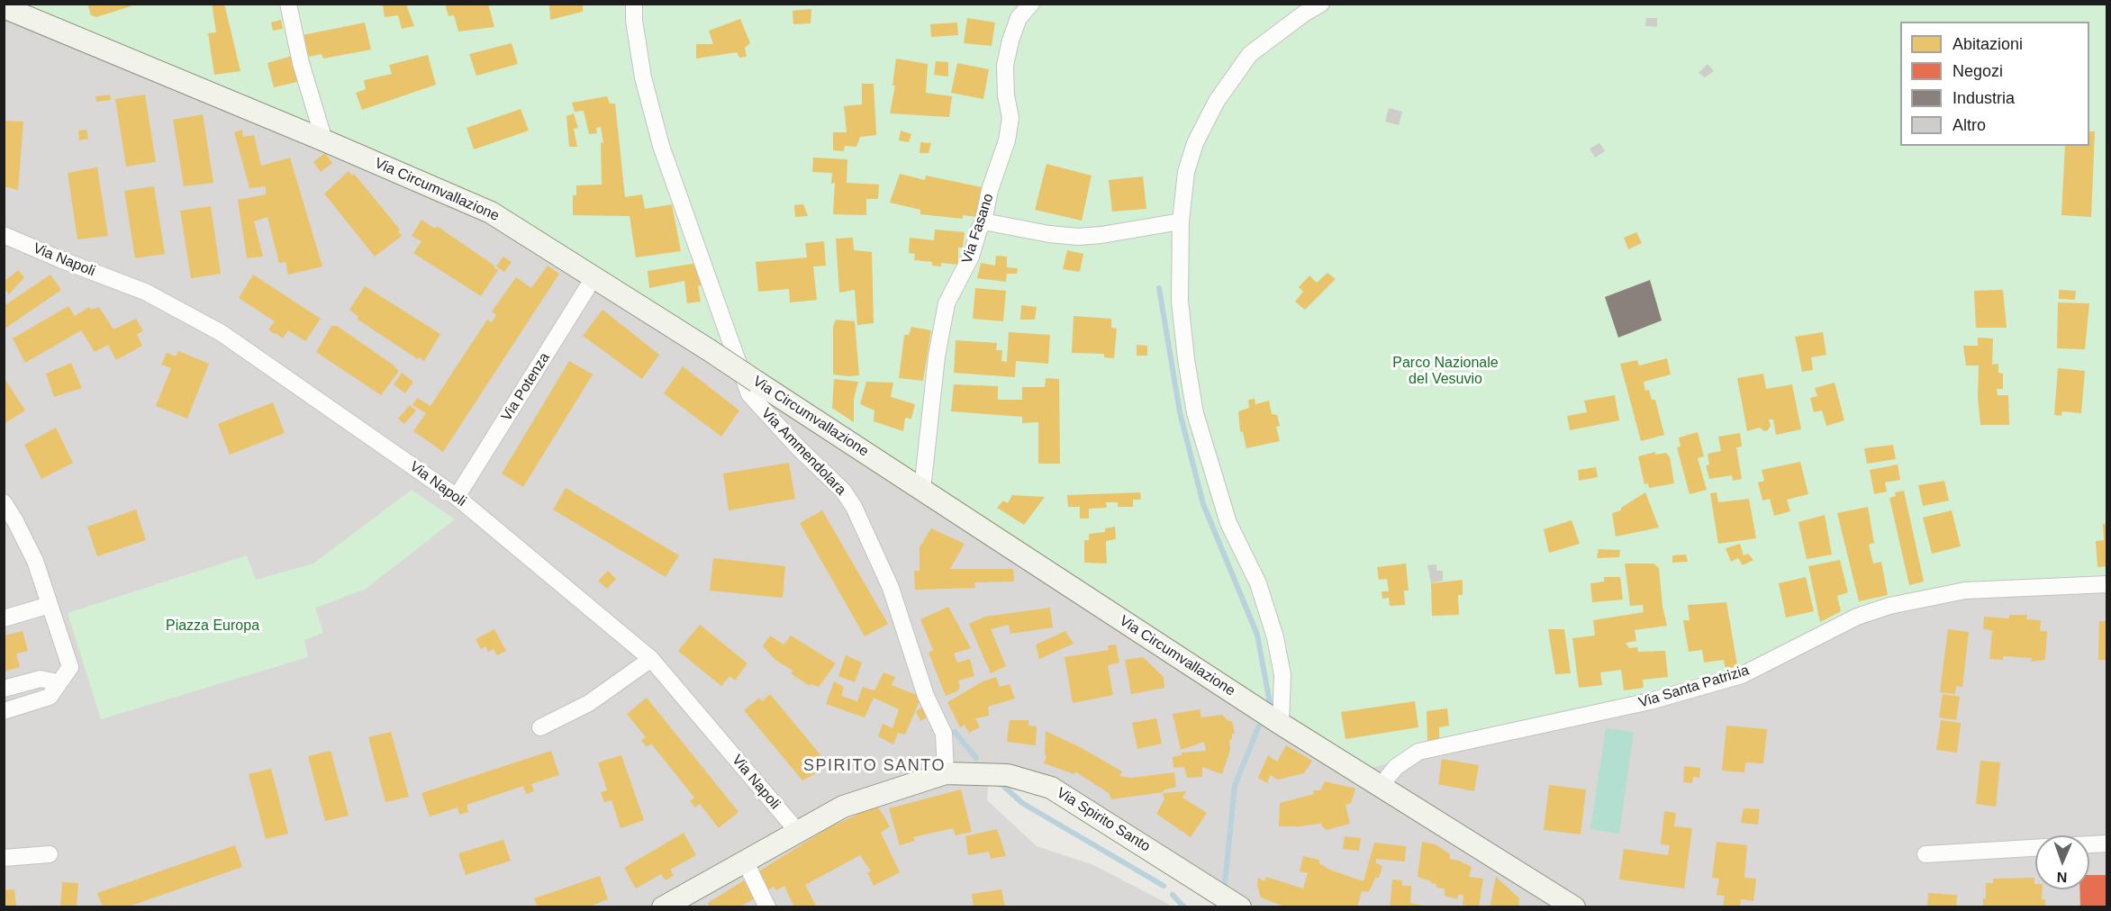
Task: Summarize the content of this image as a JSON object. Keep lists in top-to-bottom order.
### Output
{
  "streets": {
    "main road": ["Via Circumvallazione", "Via Spirito Santo"],
    "street": [
      "Via Fasano",
      "Via Napoli",
      "Via Potenza",
      "Via Ammendolara",
      "Via Santa Patrizia"
    ]
  },
  "crossings": [
    ["Via Circumvallazione", "Via Fasano"],
    ["Via Circumvallazione", "Via Potenza"],
    ["Via Circumvallazione", "Via Santa Patrizia"],
    ["Via Napoli", "Via Potenza"],
    ["Via Napoli", "Via Spirito Santo"],
    ["Via Ammendolara", "Via Spirito Santo"]
  ],
  "districts": ["SPIRITO SANTO"],
  "parks": ["Parco Nazionale del Vesuvio", "Piazza Europa"],
  "legend": [
    "Abitazioni",
    "Negozi",
    "Industria",
    "Altro"
  ],
  "north": "bottom"
}
